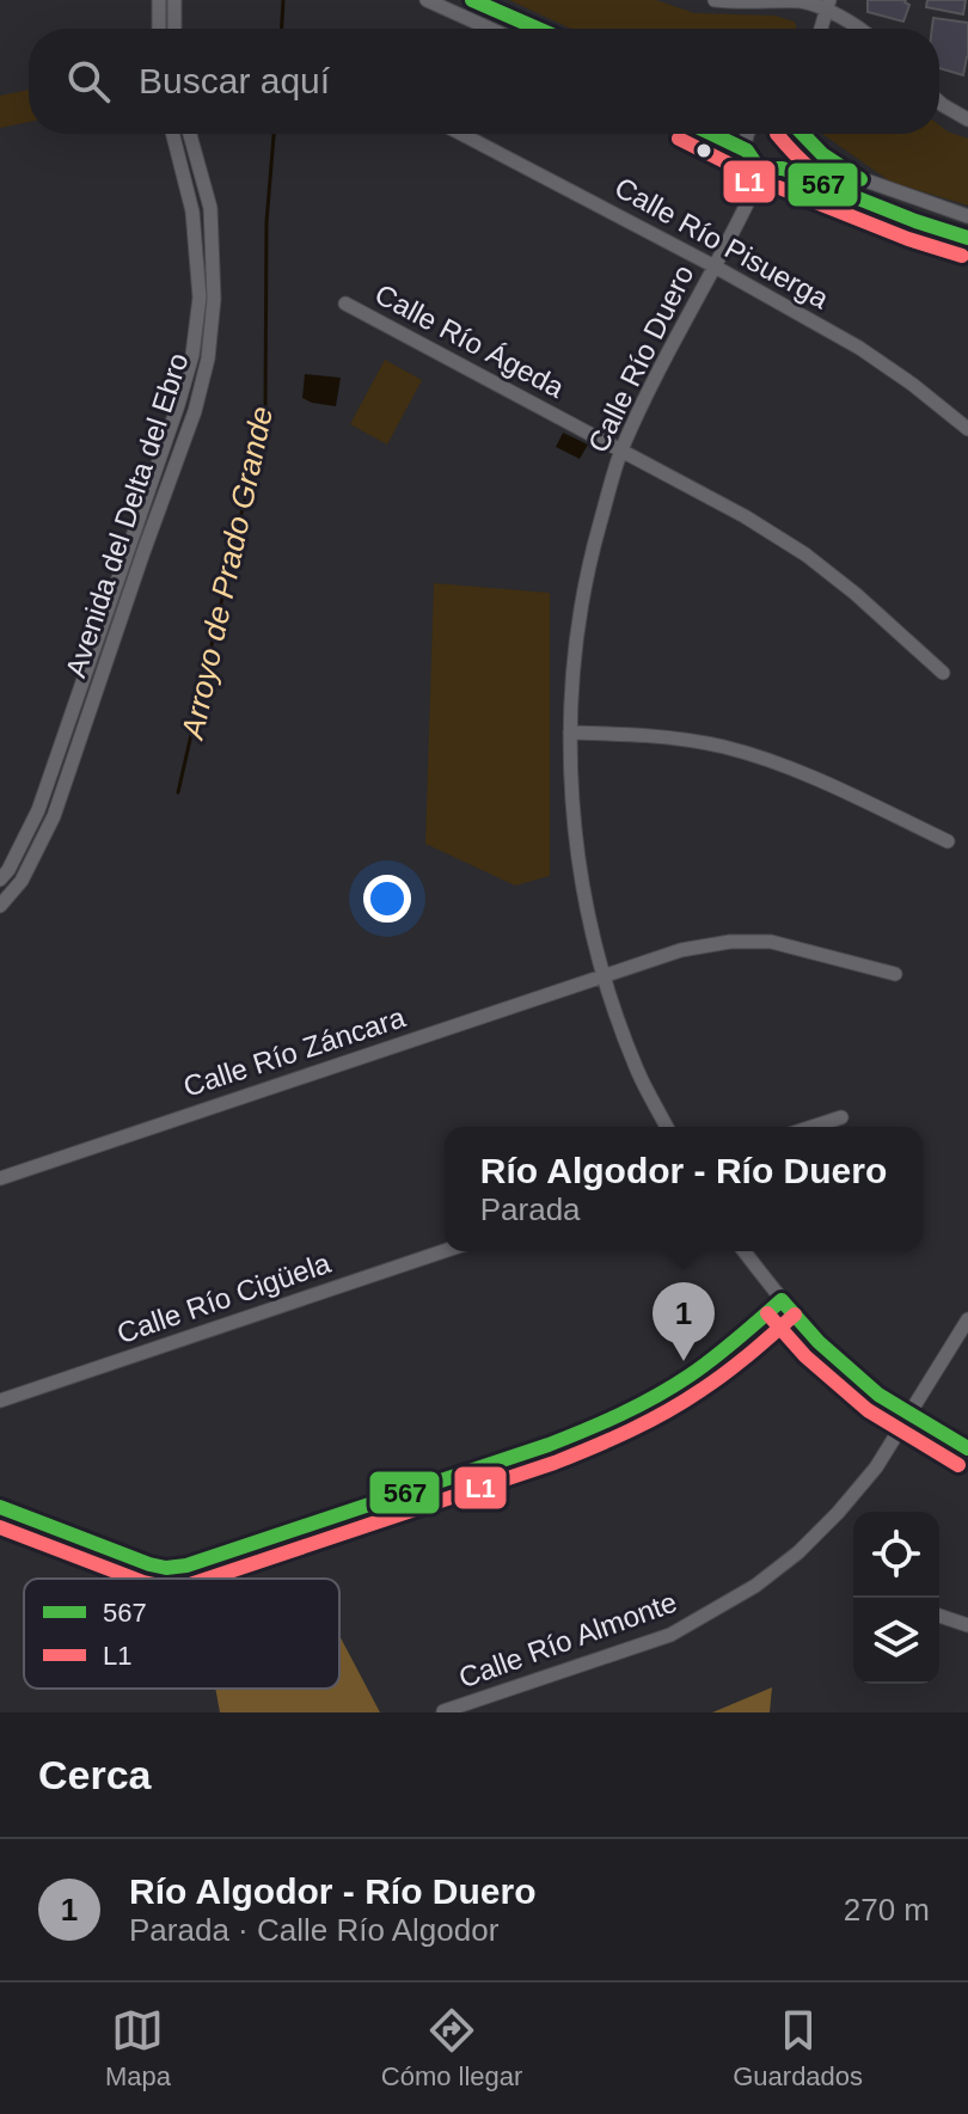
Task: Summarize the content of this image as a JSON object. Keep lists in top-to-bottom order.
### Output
{
  "streets": {
    "street": [
      "Calle Río Pisuerga",
      "Calle Río Ágeda",
      "Calle Río Duero",
      "Avenida del Delta del Ebro",
      "Calle Río Záncara",
      "Calle Río Cigüela",
      "Calle Río Almonte"
    ]
  },
  "crossings": [
    ["Calle Río Pisuerga", "Calle Río Duero"],
    ["Calle Río Ágeda", "Calle Río Duero"],
    ["Calle Río Duero", "Calle Río Záncara"]
  ],
  "water": ["Arroyo de Prado Grande"],
  "lines": ["transit line 567", "transit line L1"],
  "legend": ["567", "L1"],
  "page": {
    "search": "Buscar aquí",
    "popup": ["Río Algodor - Río Duero", "Parada"],
    "pins": "1",
    "heading": "Cerca",
    "list": [
      {
        "mark": "1",
        "name": "Río Algodor - Río Duero",
        "note": "Parada · Calle Río Algodor",
        "value": "270 m"
      }
    ],
    "nav": ["Mapa", "Cómo llegar", "Guardados"]
  }
}
